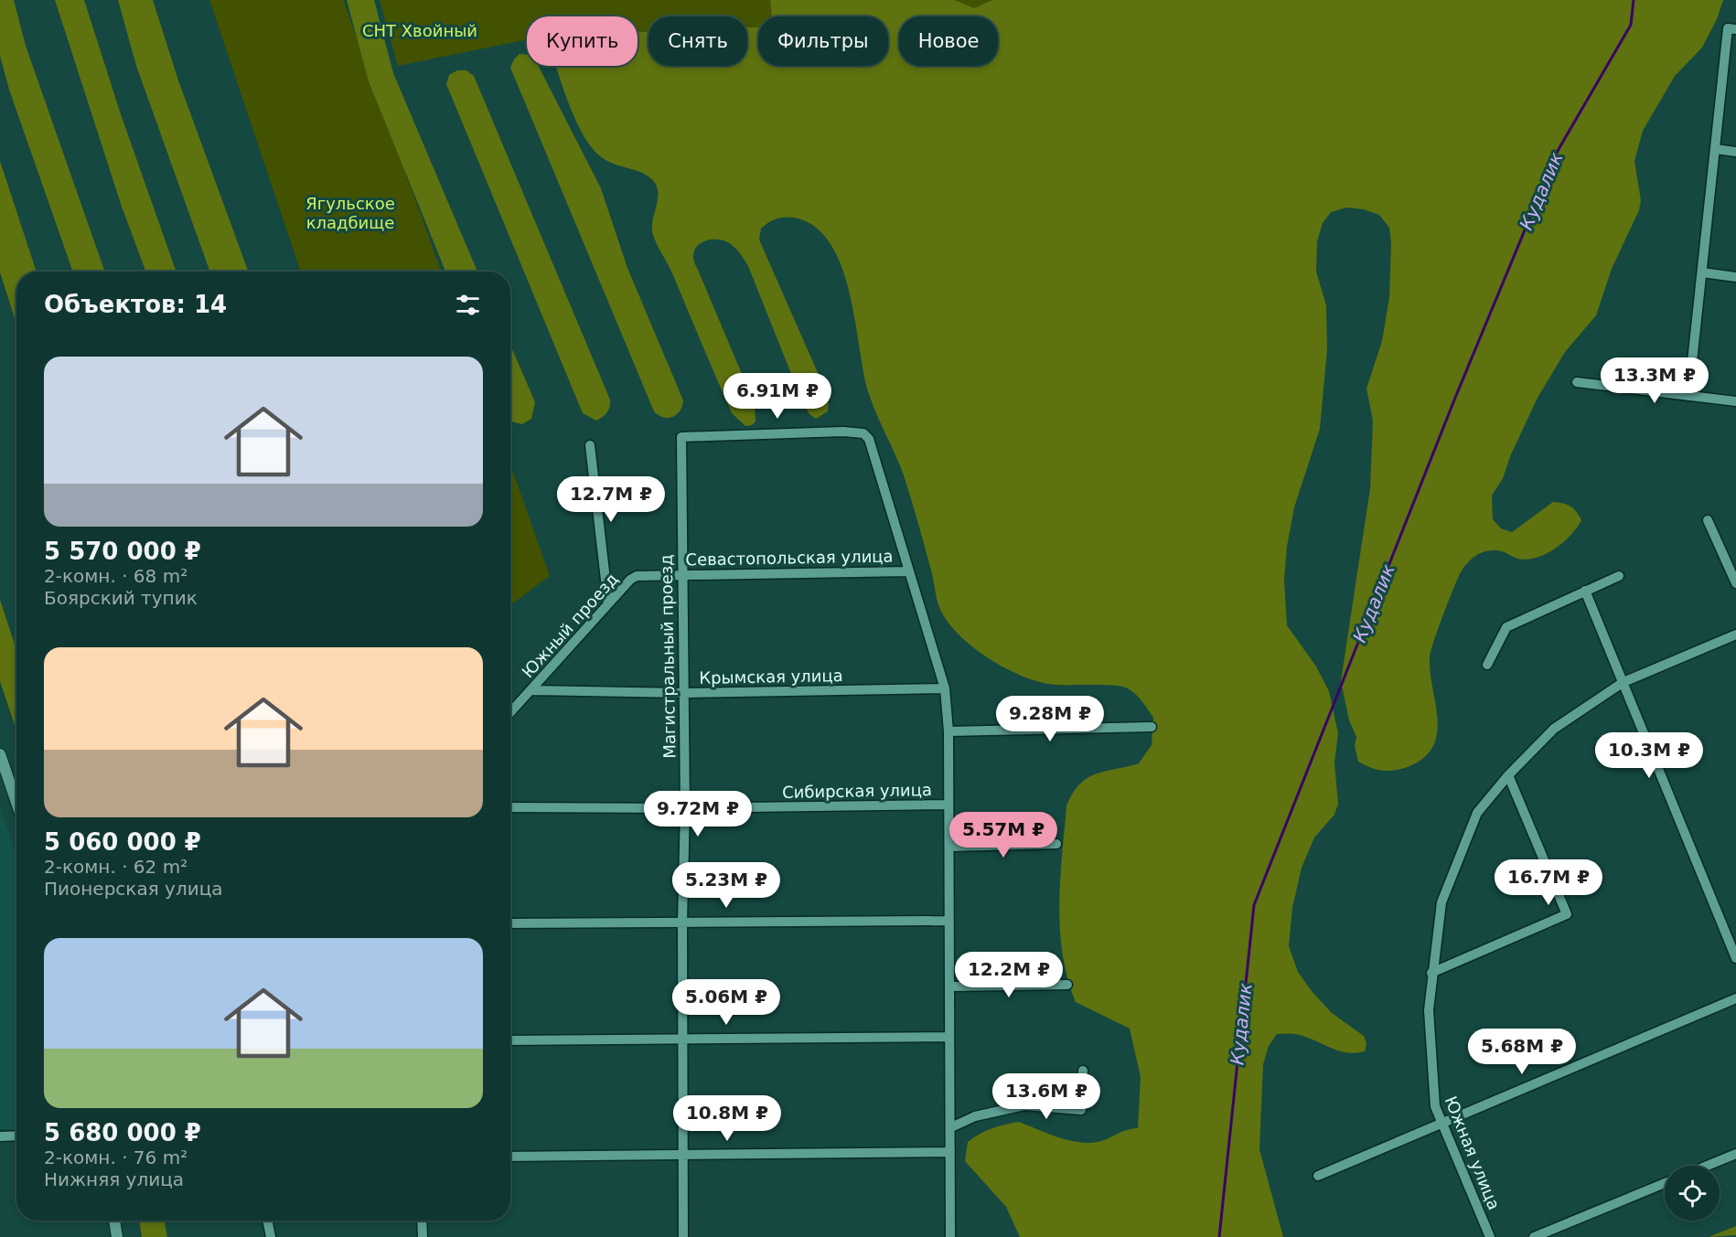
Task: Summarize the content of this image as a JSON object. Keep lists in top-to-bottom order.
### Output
{
  "streets": {
    "street": [
      "Севастопольская улица",
      "Южный проезд",
      "Магистральный проезд",
      "Крымская улица",
      "Сибирская улица",
      "Южная улица"
    ]
  },
  "crossings": [
    ["Севастопольская улица", "Южный проезд"],
    ["Севастопольская улица", "Магистральный проезд"],
    ["Южный проезд", "Крымская улица"],
    ["Магистральный проезд", "Крымская улица"],
    ["Магистральный проезд", "Сибирская улица"]
  ],
  "water": ["Кудалик"],
  "parks": ["СНТ Хвойный", "Ягульское кладбище"],
  "page": {
    "chip": [
      "Купить",
      "Снять",
      "Фильтры",
      "Новое"
    ],
    "heading": "Объектов: 14",
    "list": [
      {
        "name": "5 570 000 ₽",
        "note": "2-комн. · 68 m² · Боярский тупик"
      },
      {
        "name": "5 060 000 ₽",
        "note": "2-комн. · 62 m² · Пионерская улица"
      },
      {
        "name": "5 680 000 ₽",
        "note": "2-комн. · 76 m² · Нижняя улица"
      }
    ],
    "price": [
      "13.3M ₽",
      "6.91M ₽",
      "12.7M ₽",
      "9.28M ₽",
      "10.3M ₽",
      "9.72M ₽",
      "5.57M ₽",
      "16.7M ₽",
      "5.23M ₽",
      "12.2M ₽",
      "5.06M ₽",
      "5.68M ₽",
      "13.6M ₽",
      "10.8M ₽"
    ]
  }
}
